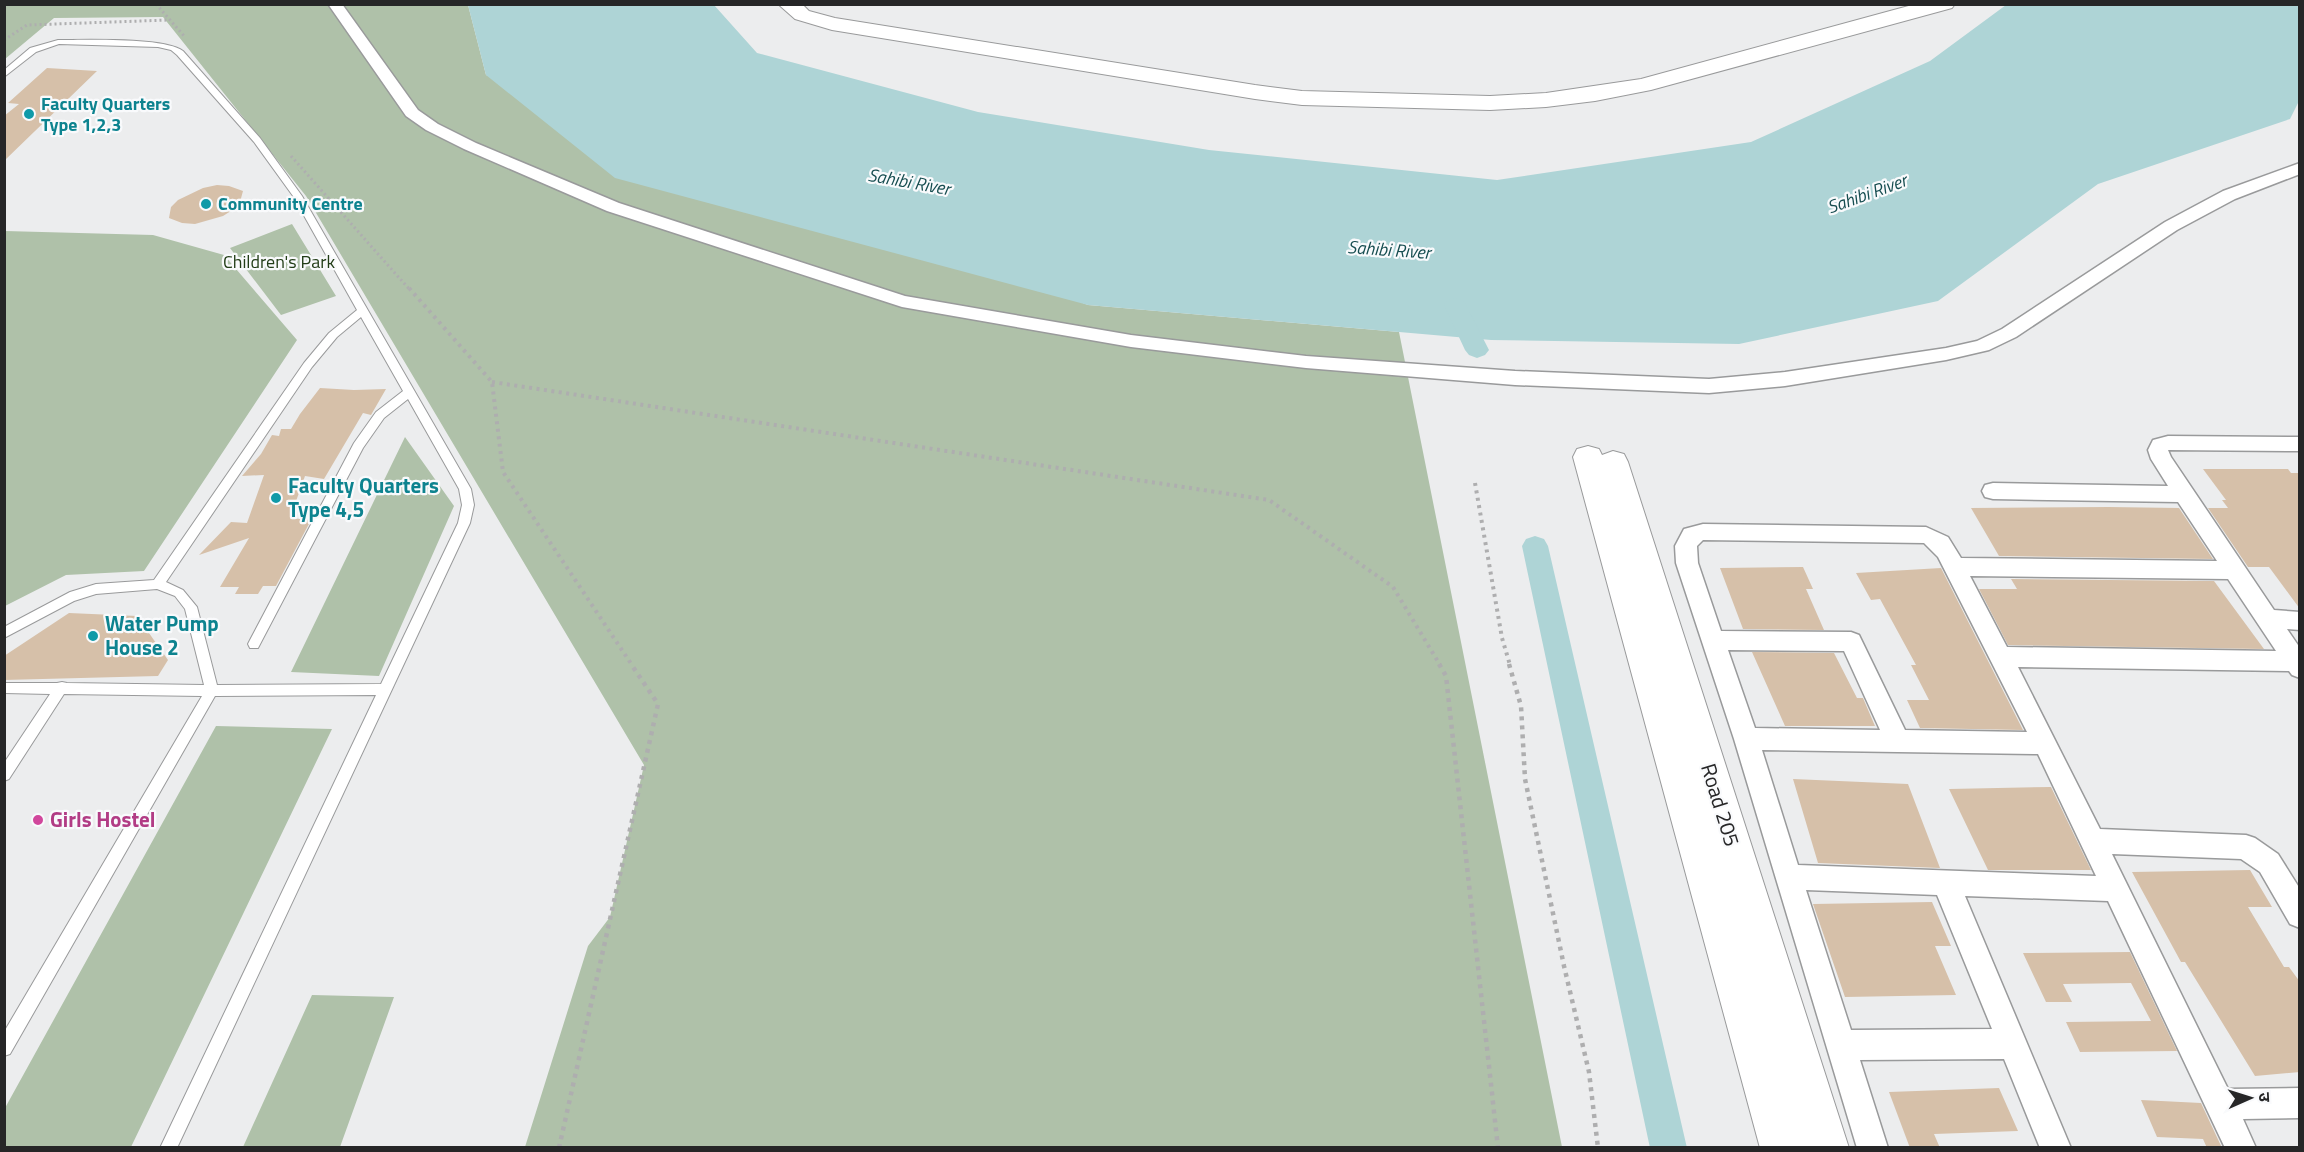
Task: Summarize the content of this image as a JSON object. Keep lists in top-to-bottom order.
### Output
{
  "streets": {
    "street": ["Road 205"]
  },
  "water": ["Sahibi River"],
  "parks": ["Children's Park"],
  "places": [
    "Faculty Quarters Type 1,2,3",
    "Community Centre",
    "Faculty Quarters Type 4,5",
    "Water Pump House 2",
    "Girls Hostel"
  ],
  "north": "right"
}
